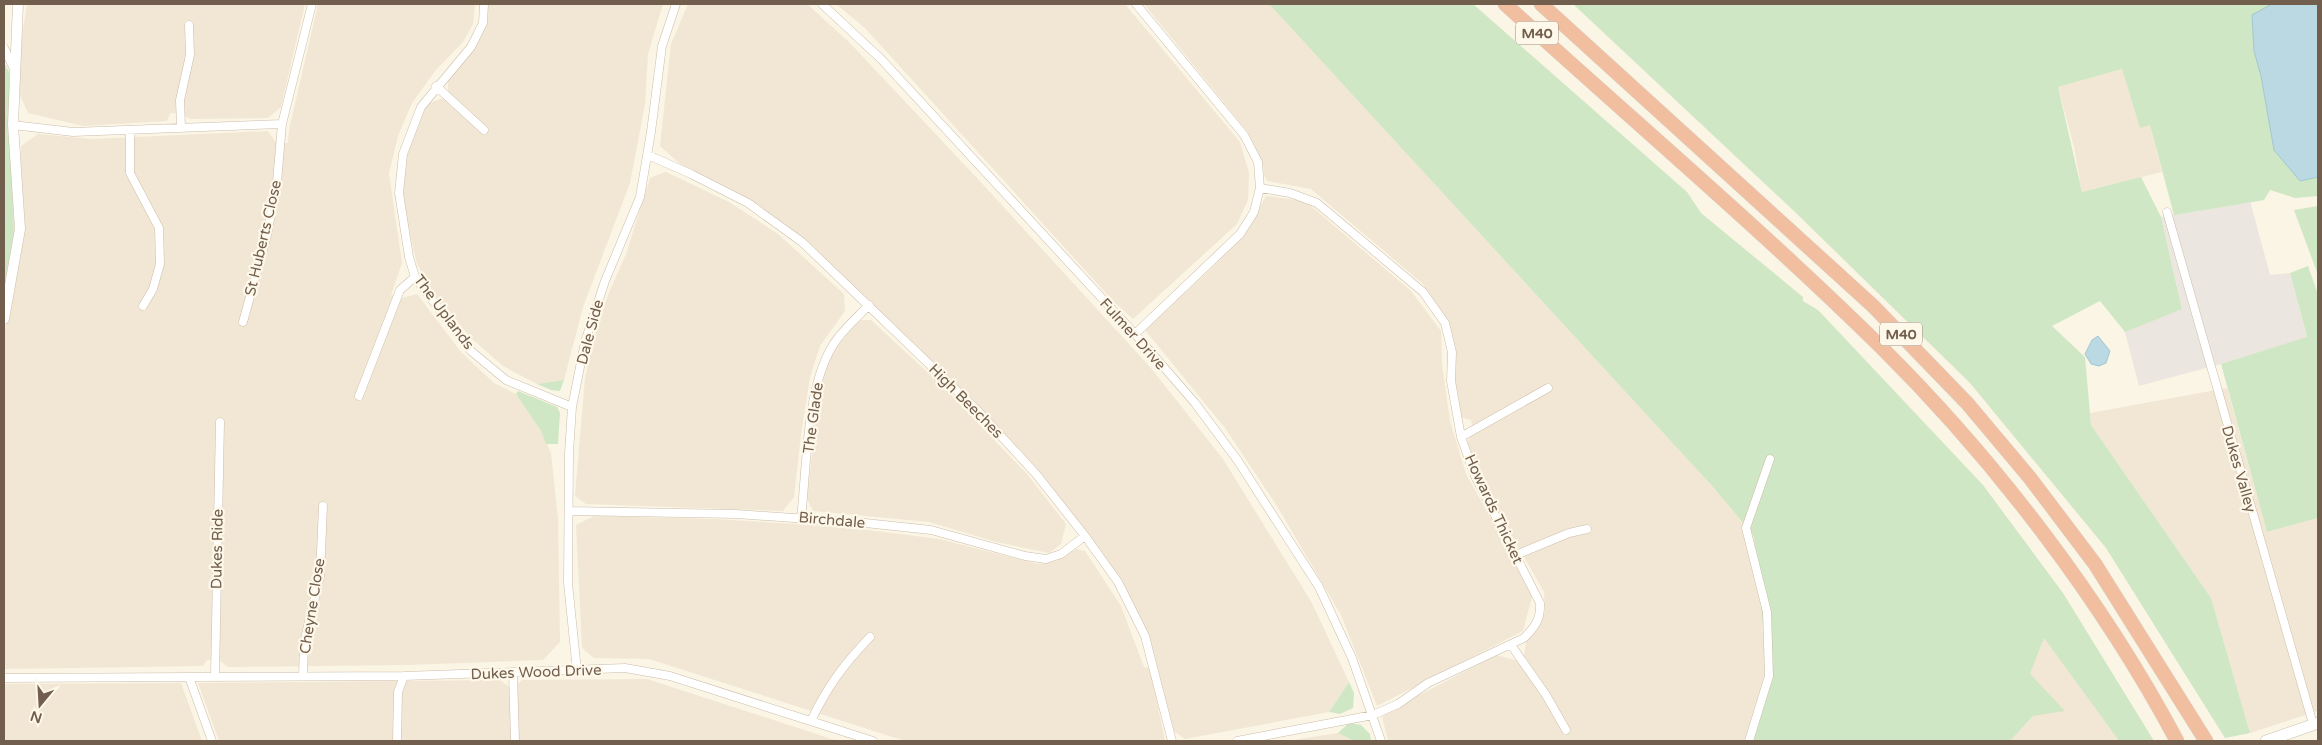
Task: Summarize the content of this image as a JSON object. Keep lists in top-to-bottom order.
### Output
{
  "streets": {
    "highway": ["M40"],
    "street": [
      "St Huberts Close",
      "The Uplands",
      "Dale Side",
      "Fulmer Drive",
      "High Beeches",
      "The Glade",
      "Dukes Valley",
      "Howards Thicket",
      "Birchdale",
      "Dukes Ride",
      "Cheyne Close",
      "Dukes Wood Drive"
    ]
  },
  "crossings": [
    ["The Uplands", "Dale Side"],
    ["Dale Side", "High Beeches"],
    ["Dale Side", "Birchdale"],
    ["Dale Side", "Dukes Wood Drive"],
    ["Fulmer Drive", "Howards Thicket"],
    ["High Beeches", "The Glade"],
    ["High Beeches", "Birchdale"],
    ["The Glade", "Birchdale"],
    ["Dukes Ride", "Dukes Wood Drive"],
    ["Cheyne Close", "Dukes Wood Drive"]
  ],
  "north": "bottom"
}
